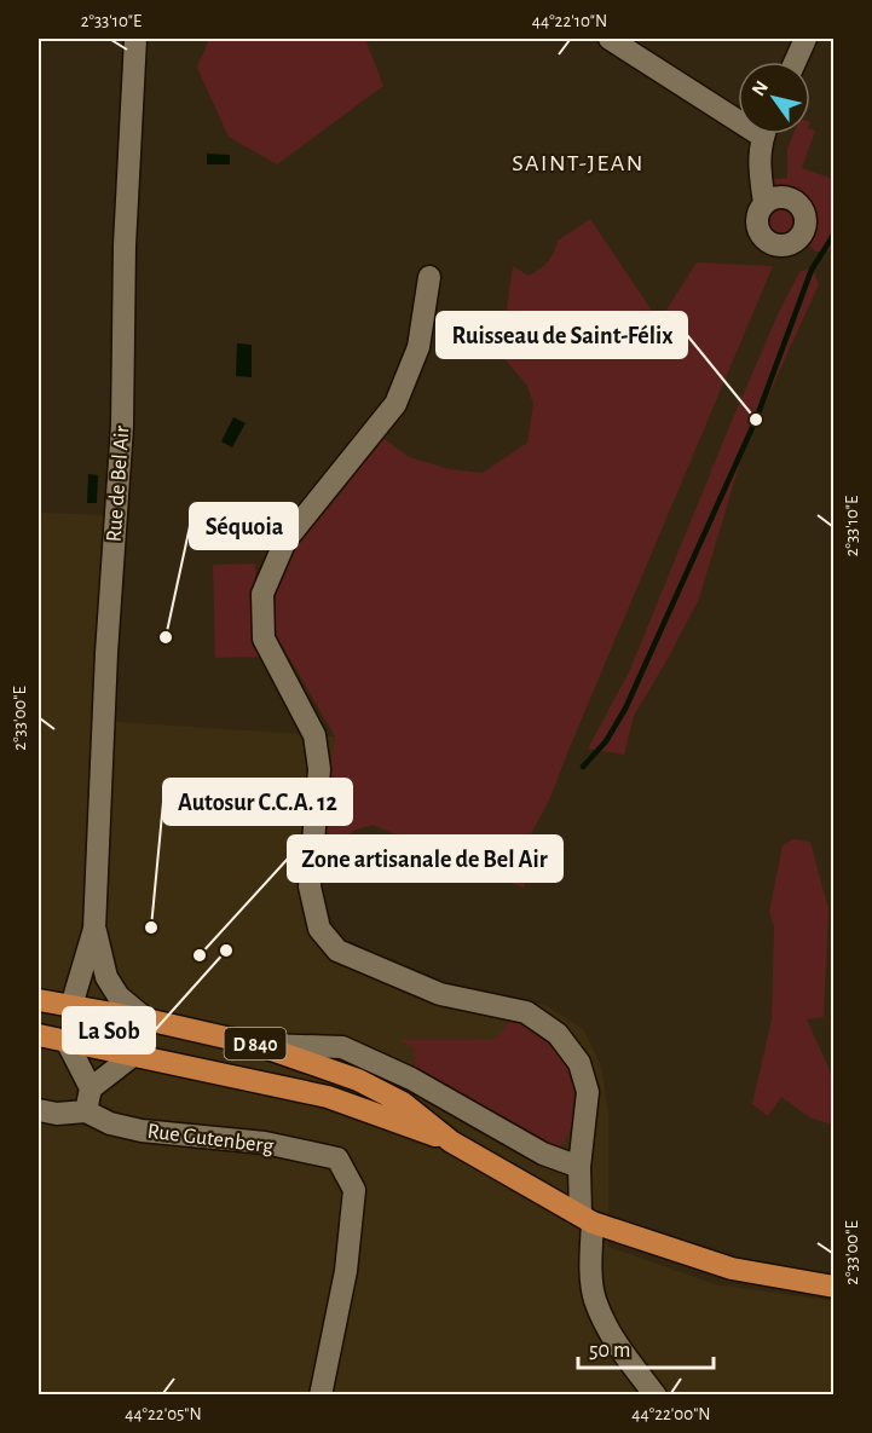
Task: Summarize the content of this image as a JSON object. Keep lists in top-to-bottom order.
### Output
{
  "streets": {
    "main road": ["D 840"],
    "street": ["Rue de Bel Air", "Rue Gutenberg"]
  },
  "crossings": [
    ["Rue de Bel Air", "D 840"]
  ],
  "districts": ["SAINT-JEAN"],
  "places": [
    "Ruisseau de Saint-Félix",
    "Séquoia",
    "Autosur C.C.A. 12",
    "La Sob",
    "Zone artisanale de Bel Air"
  ],
  "scale_bar": "50 m",
  "north": "top left",
  "coordinates": [
    "2°33'10\"E",
    "44°22'10\"N",
    "2°33'00\"E",
    "44°22'05\"N",
    "44°22'00\"N"
  ]
}
